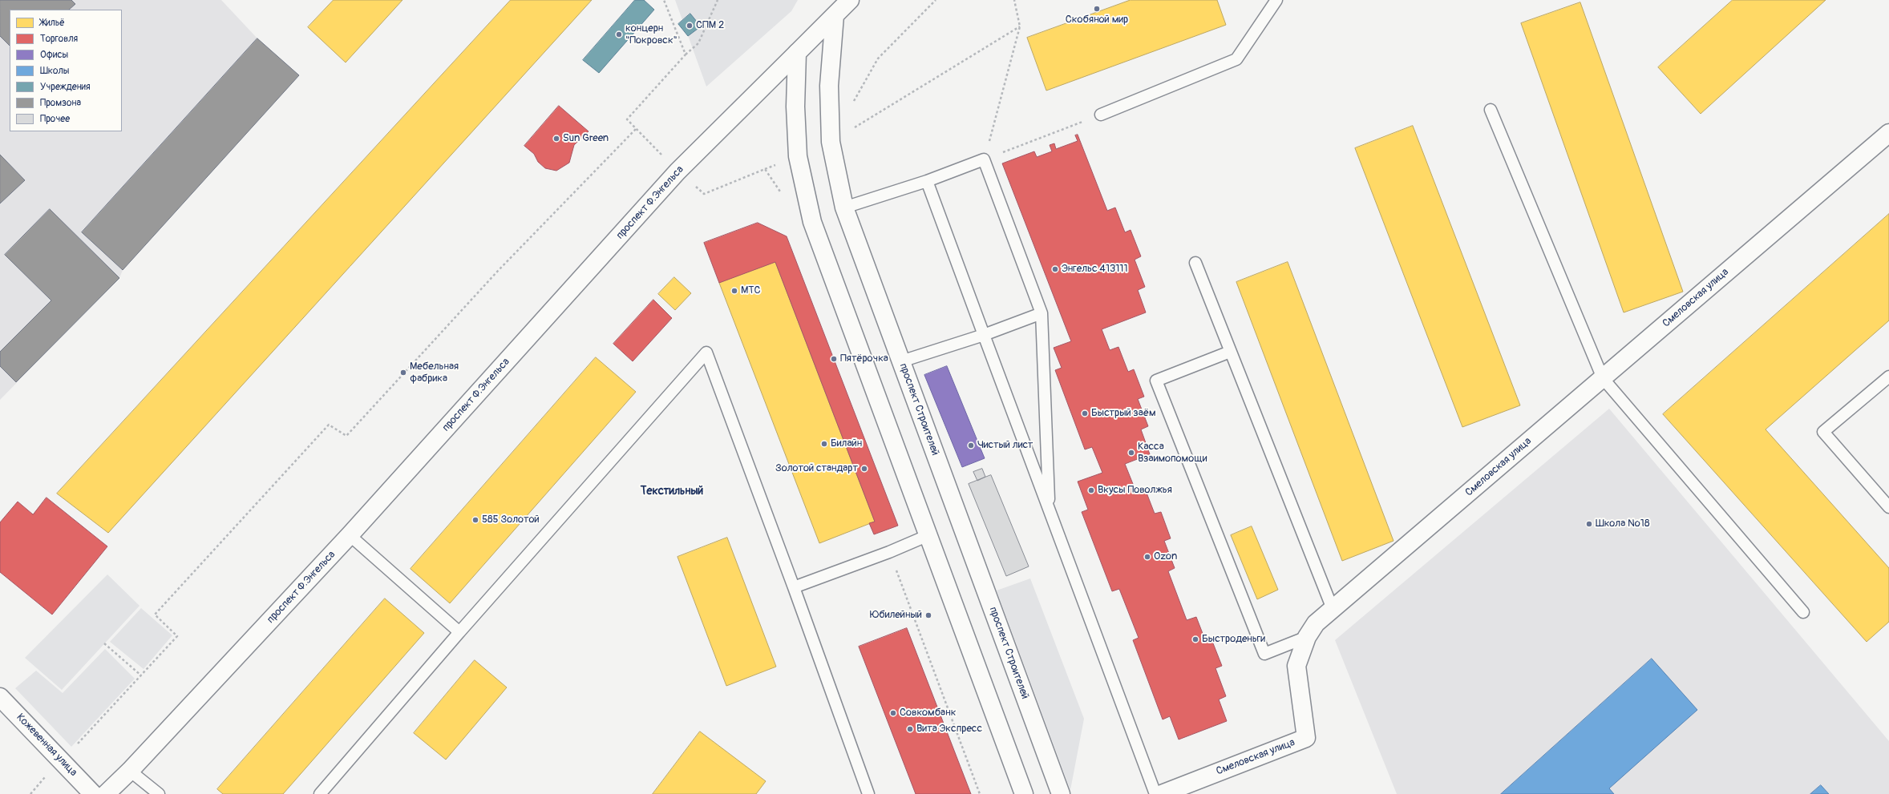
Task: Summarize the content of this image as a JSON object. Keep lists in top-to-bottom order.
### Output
{
  "streets": {
    "street": [
      "проспект Ф.Энгельса",
      "Смеловская улица",
      "проспект Строителей",
      "Кожевенная улица"
    ]
  },
  "crossings": [
    ["проспект Ф.Энгельса", "проспект Строителей"]
  ],
  "districts": ["Текстильный"],
  "places": [
    "Скобяной мир",
    "СПМ 2",
    "концерн \"Покровск\"",
    "Sun Green",
    "Энгельс 413111",
    "МТС",
    "Пятёрочка",
    "Мебельная фабрика",
    "Быстрый заём",
    "Билайн",
    "Чистый лист",
    "Касса Взаимопомощи",
    "Золотой стандарт",
    "Вкусы Поволжья",
    "585 Золотой",
    "Школа №18",
    "Ozon",
    "Юбилейный",
    "Быстроденьги",
    "Совкомбанк",
    "Вита Экспресс"
  ],
  "legend": [
    "Жильё",
    "Торговля",
    "Офисы",
    "Школы",
    "Учреждения",
    "Промзона",
    "Прочее"
  ]
}
